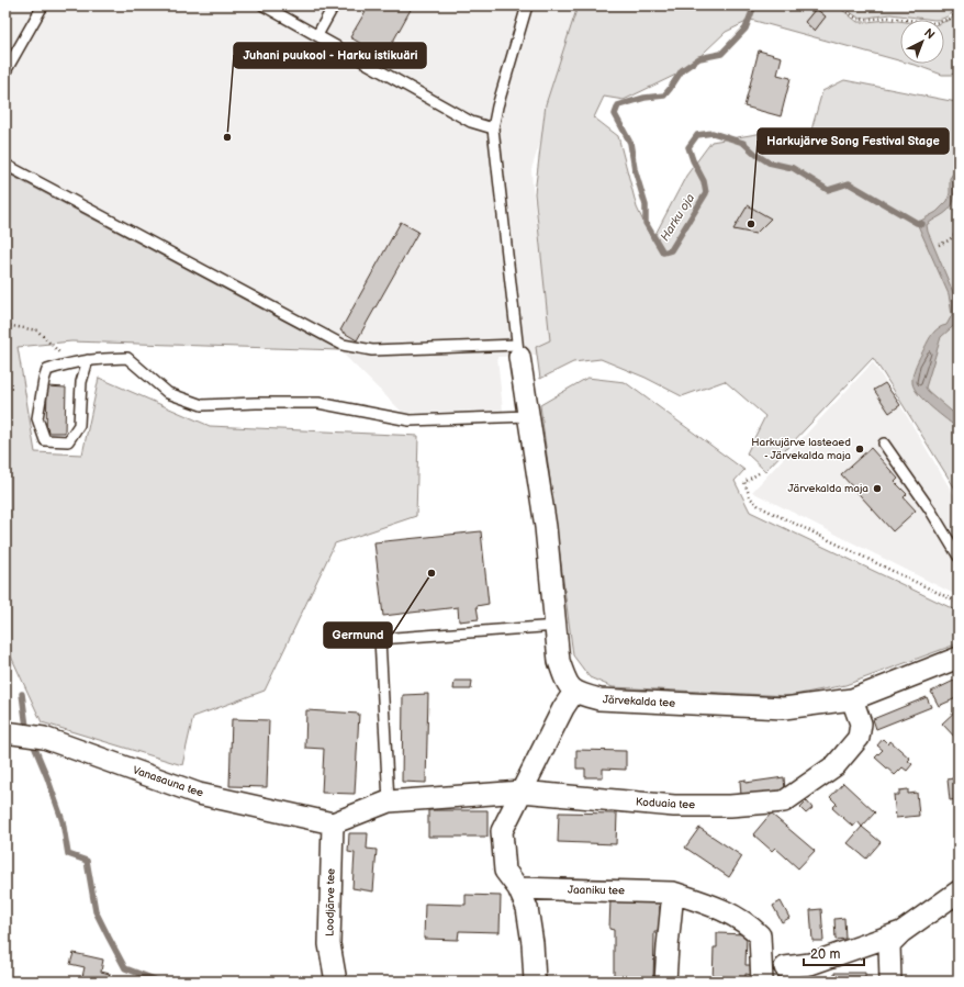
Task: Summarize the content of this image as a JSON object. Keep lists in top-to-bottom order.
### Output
{
  "streets": {
    "street": [
      "Järvekalda tee",
      "Vanasauna tee",
      "Koduaia tee",
      "Jaaniku tee",
      "Loodjärve tee"
    ]
  },
  "crossings": [
    ["Järvekalda tee", "Koduaia tee"],
    ["Vanasauna tee", "Loodjärve tee"]
  ],
  "water": ["Harku oja"],
  "places": [
    "Juhani puukool - Harku istikuäri",
    "Harkujärve Song Festival Stage",
    "Harkujärve lasteaed - Järvekalda maja",
    "Järvekalda maja",
    "Germund"
  ],
  "scale_bar": "20 m",
  "north": "top right"
}
